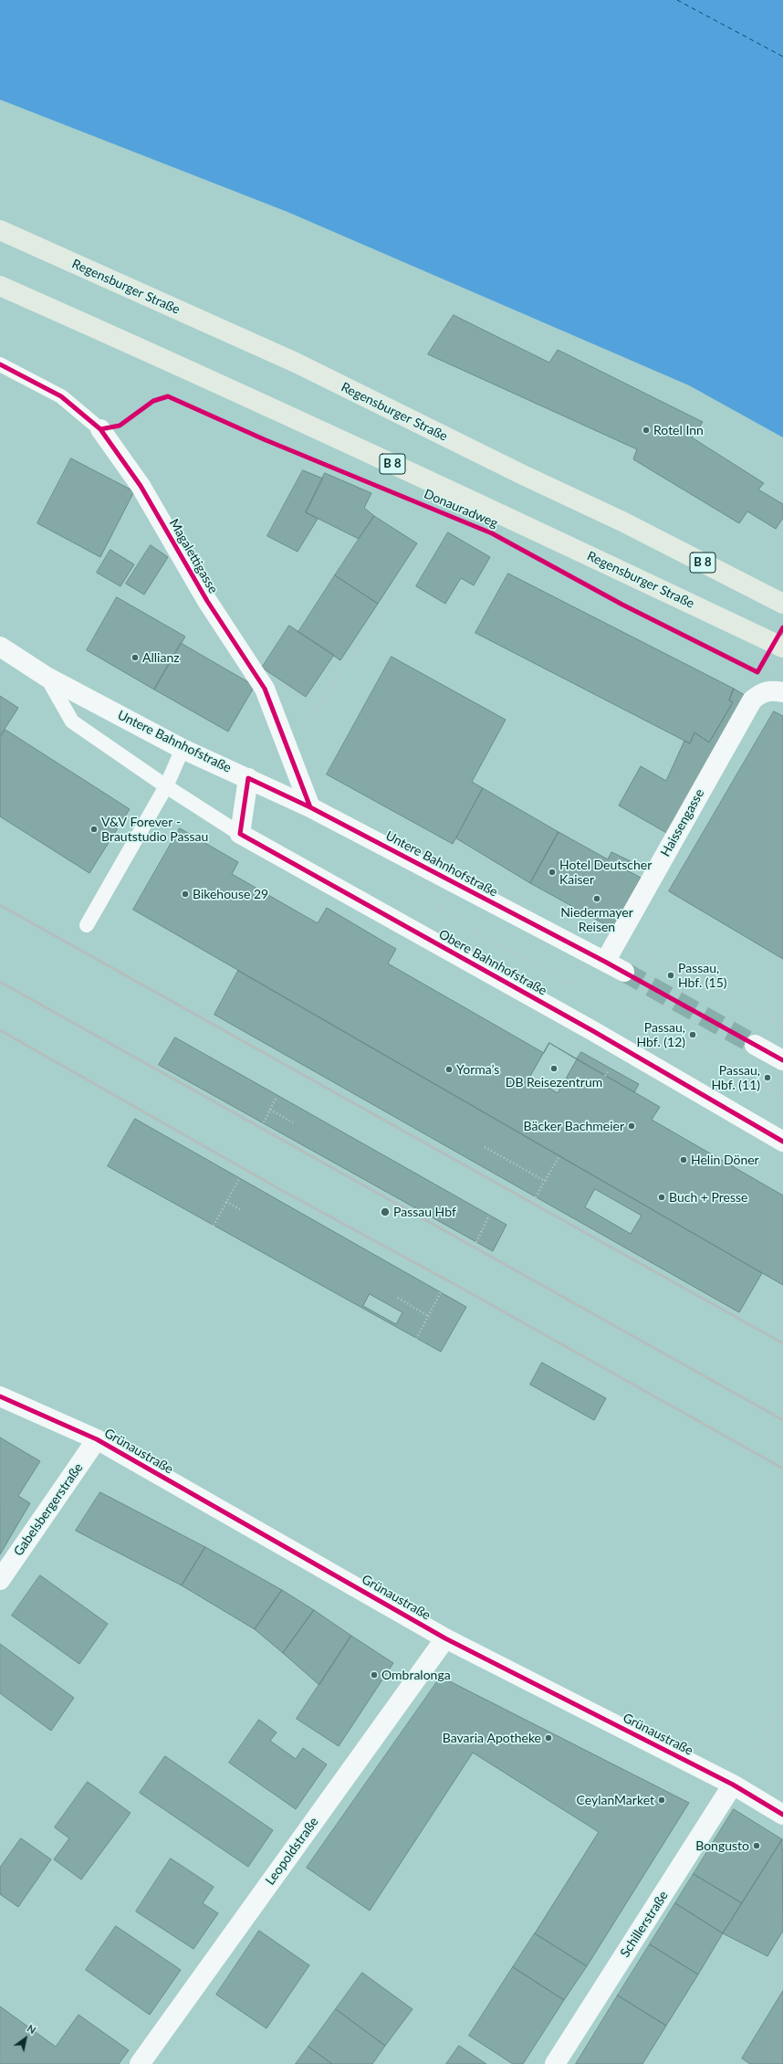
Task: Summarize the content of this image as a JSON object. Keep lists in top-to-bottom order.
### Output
{
  "streets": {
    "main road": ["Regensburger Straße", "B 8"],
    "street": [
      "Magalettigasse",
      "Untere Bahnhofstraße",
      "Haissengasse",
      "Obere Bahnhofstraße",
      "Grünaustraße",
      "Gabelsbergerstraße",
      "Leopoldstraße",
      "Schillerstraße"
    ],
    "cycle path": ["Donauradweg"]
  },
  "crossings": [
    ["Magalettigasse", "Untere Bahnhofstraße"],
    ["Untere Bahnhofstraße", "Haissengasse"],
    ["Untere Bahnhofstraße", "Obere Bahnhofstraße"],
    ["Grünaustraße", "Gabelsbergerstraße"],
    ["Grünaustraße", "Leopoldstraße"],
    ["Grünaustraße", "Schillerstraße"]
  ],
  "places": [
    "Rotel Inn",
    "Allianz",
    "V&V Forever - Brautstudio Passau",
    "Hotel Deutscher Kaiser",
    "Bikehouse 29",
    "Niedermayer Reisen",
    "Passau, Hbf. (15)",
    "Passau, Hbf. (12)",
    "DB Reisezentrum",
    "Yorma’s",
    "Passau, Hbf. (11)",
    "Bäcker Bachmeier",
    "Helin Döner",
    "Buch + Presse",
    "Passau Hbf",
    "Ombralonga",
    "Bavaria Apotheke",
    "CeylanMarket",
    "Bongusto"
  ],
  "north": "top right"
}
